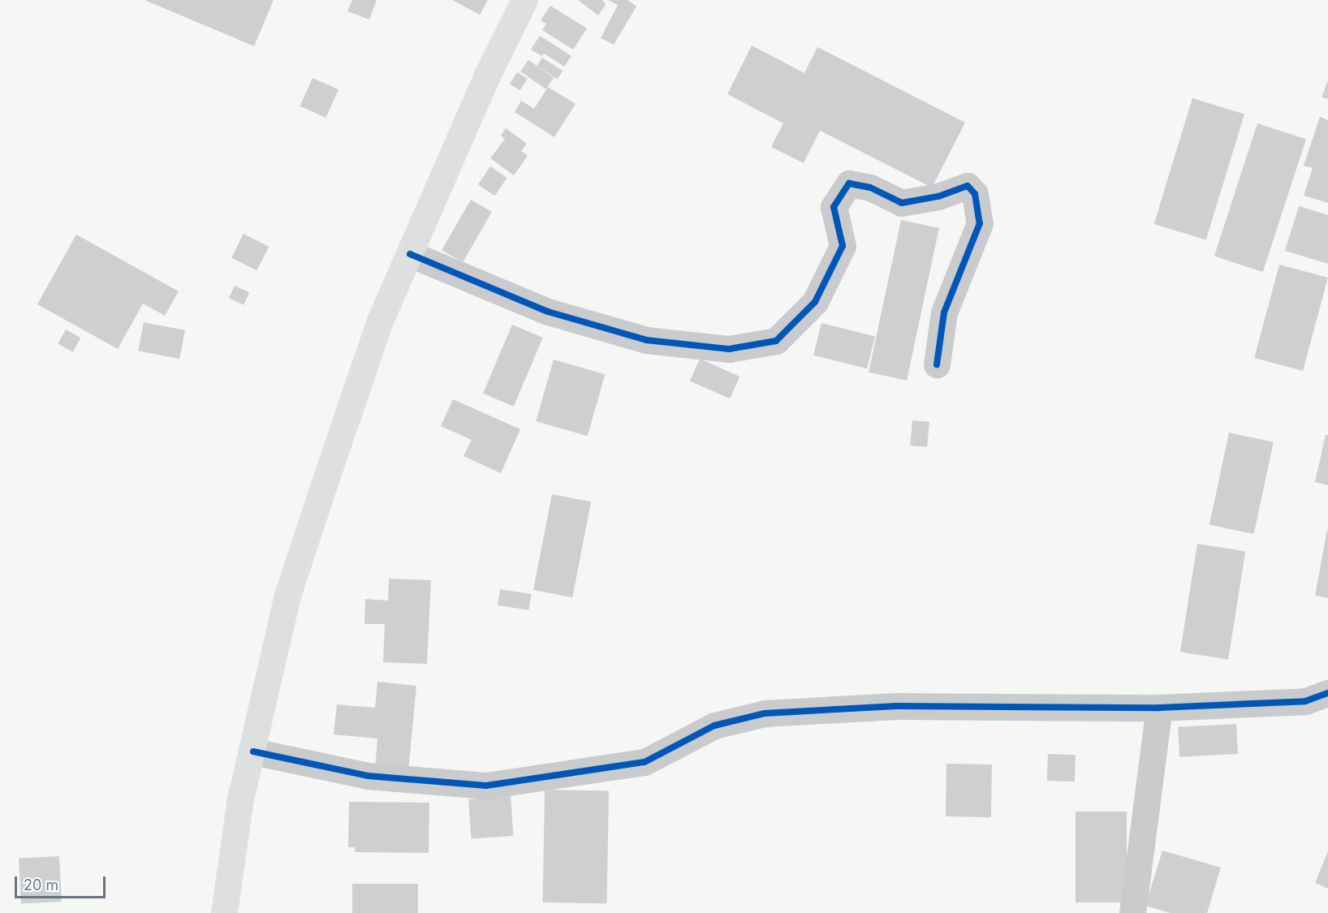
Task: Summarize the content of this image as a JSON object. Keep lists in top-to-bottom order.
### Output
{
  "scale_bar": "20 m"
}
